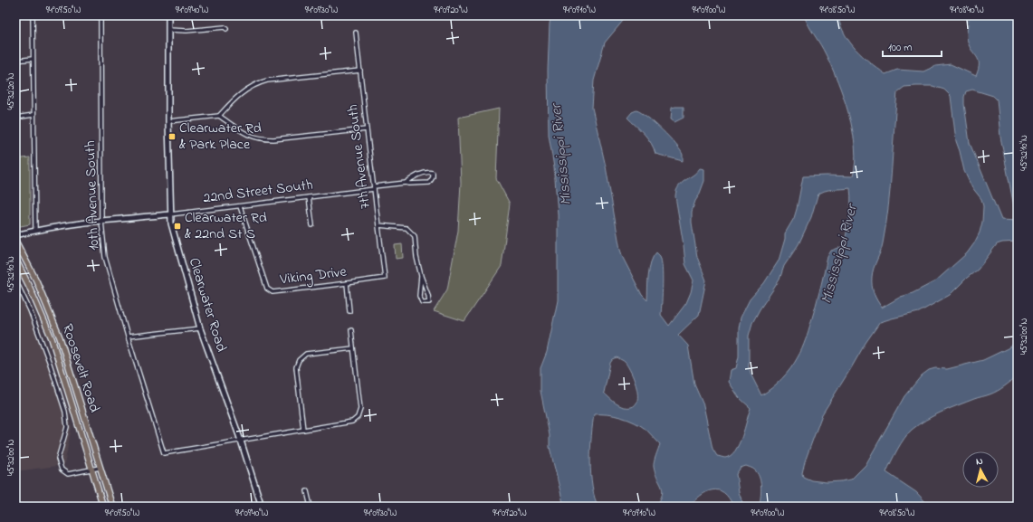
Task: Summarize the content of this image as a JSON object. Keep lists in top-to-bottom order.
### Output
{
  "streets": {
    "main road": ["Roosevelt Road"],
    "street": [
      "7th Avenue South",
      "22nd Street South",
      "10th Avenue South",
      "Viking Drive",
      "Clearwater Road"
    ]
  },
  "crossings": [
    ["7th Avenue South", "22nd Street South"],
    ["7th Avenue South", "Viking Drive"],
    ["22nd Street South", "10th Avenue South"],
    ["22nd Street South", "Viking Drive"],
    ["22nd Street South", "Clearwater Road"],
    ["10th Avenue South", "Clearwater Road"]
  ],
  "water": ["Mississippi River"],
  "places": {
    "transit": ["Clearwater Rd & Park Place", "Clearwater Rd & 22nd St S"]
  },
  "scale_bar": "100 m",
  "north": "top",
  "coordinates": [
    "94°09'50\"W",
    "94°09'40\"W",
    "94°09'30\"W",
    "94°09'20\"W",
    "94°09'10\"W",
    "94°09'00\"W",
    "94°08'50\"W",
    "94°08'40\"W",
    "45°32'20\"N",
    "45°32'10\"N",
    "45°32'00\"N"
  ]
}
